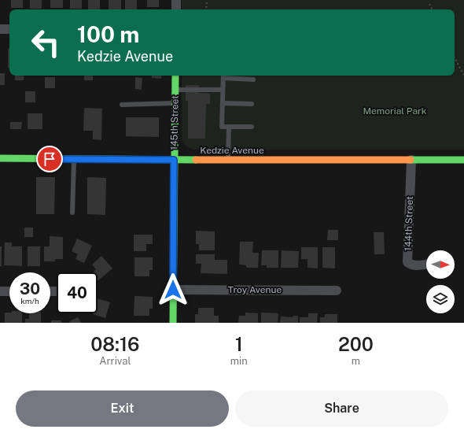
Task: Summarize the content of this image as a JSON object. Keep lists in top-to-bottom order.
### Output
{
  "streets": {
    "main road": ["145th Street", "Kedzie Avenue"],
    "street": ["144th Street", "Troy Avenue"]
  },
  "crossings": [
    ["145th Street", "Kedzie Avenue"],
    ["145th Street", "Troy Avenue"],
    ["Kedzie Avenue", "144th Street"]
  ],
  "parks": ["Memorial Park"],
  "north": "right",
  "page": {
    "turn": ["100 m", "Kedzie Avenue"],
    "speed": "30 km/h",
    "limit": "40",
    "eta": [
      "08:16",
      "Arrival",
      "1",
      "min",
      "200",
      "m"
    ],
    "buttons": ["Exit", "Share"]
  }
}
